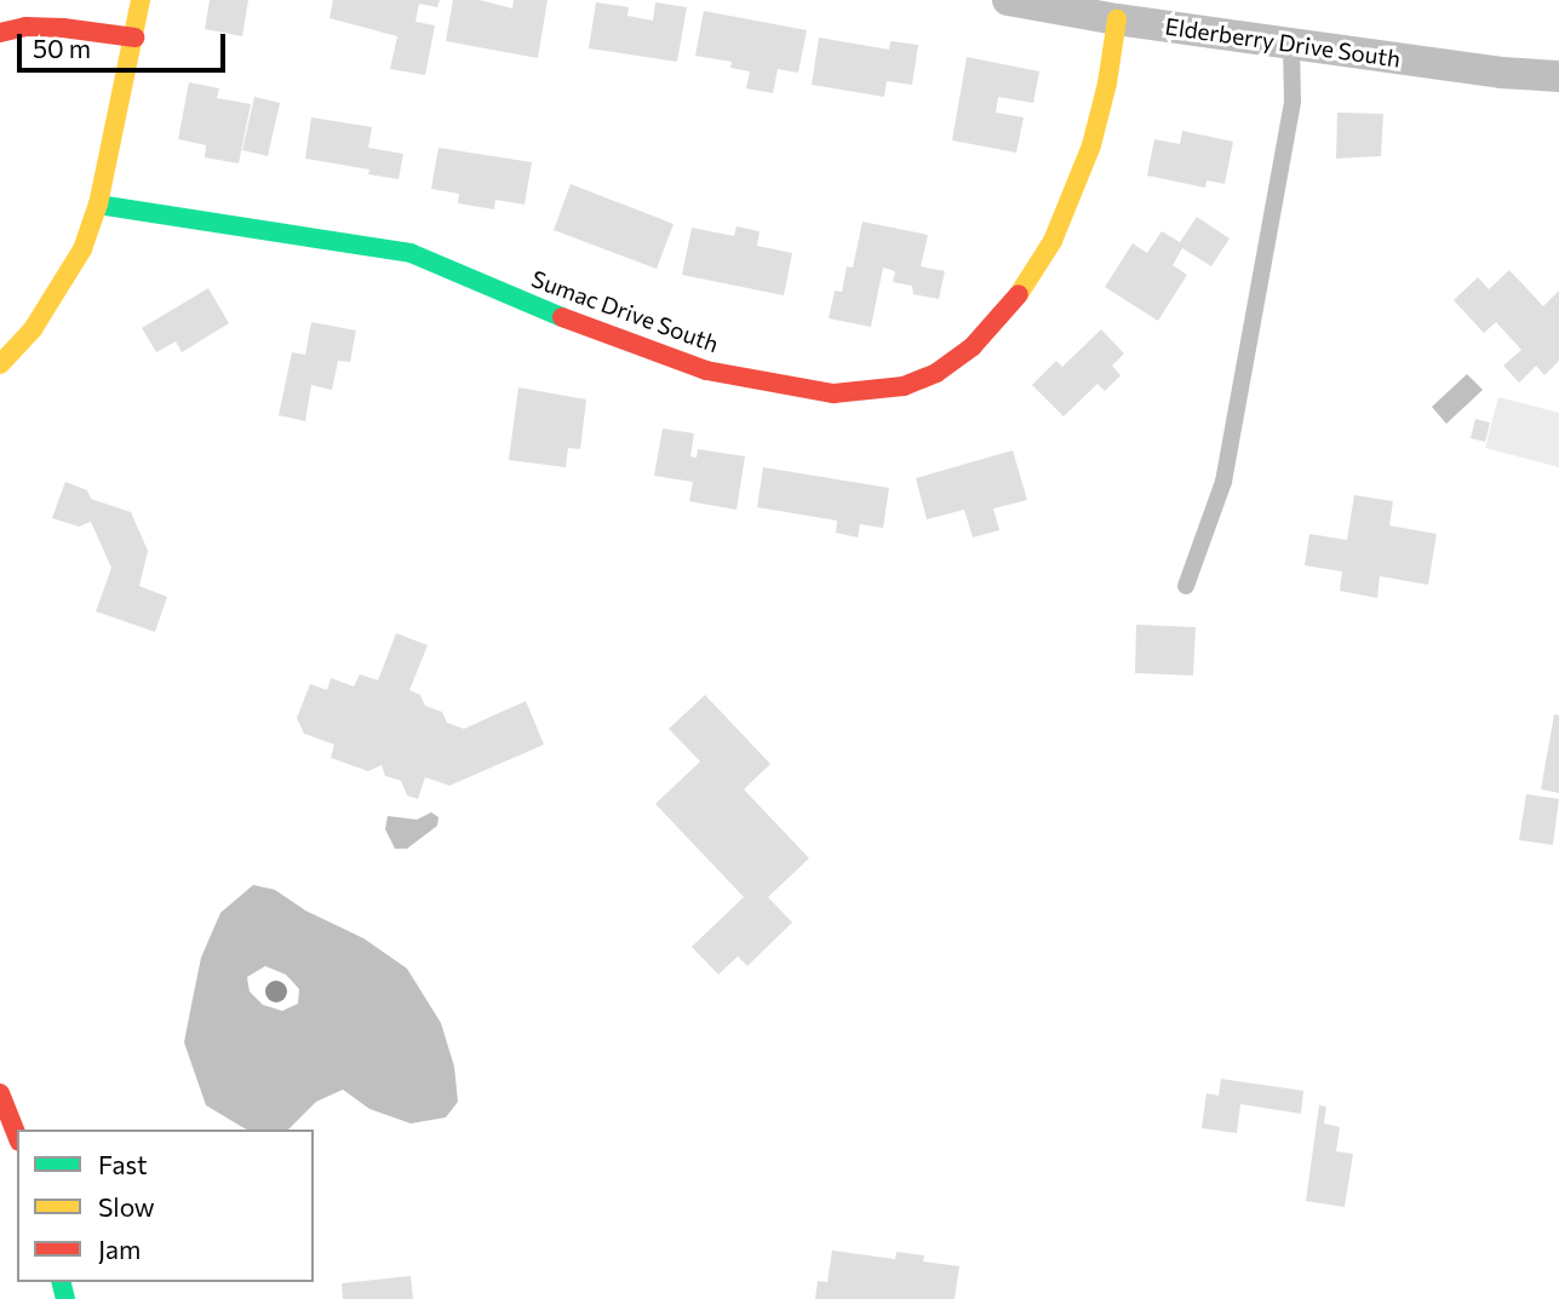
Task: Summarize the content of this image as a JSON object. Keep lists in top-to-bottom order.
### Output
{
  "streets": {
    "street": ["Elderberry Drive South", "Sumac Drive South"]
  },
  "crossings": [
    ["Elderberry Drive South", "Sumac Drive South"]
  ],
  "legend": ["Fast", "Slow", "Jam"],
  "scale_bar": "50 m"
}
